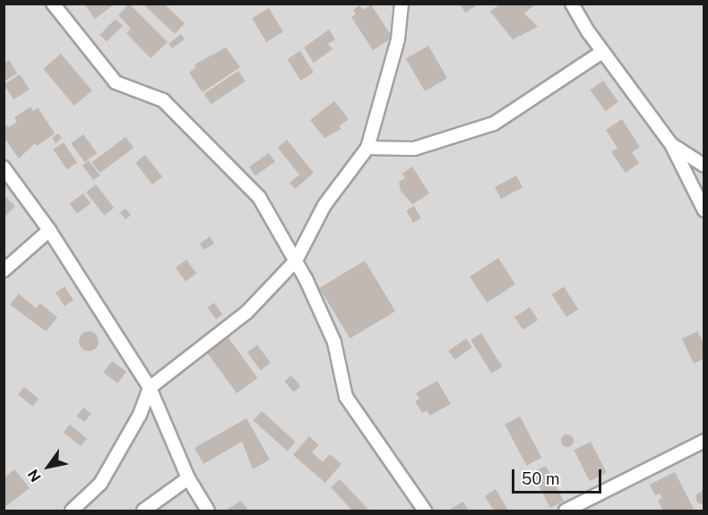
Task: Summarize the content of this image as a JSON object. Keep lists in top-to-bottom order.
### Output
{
  "scale_bar": "50 m",
  "north": "bottom left"
}
